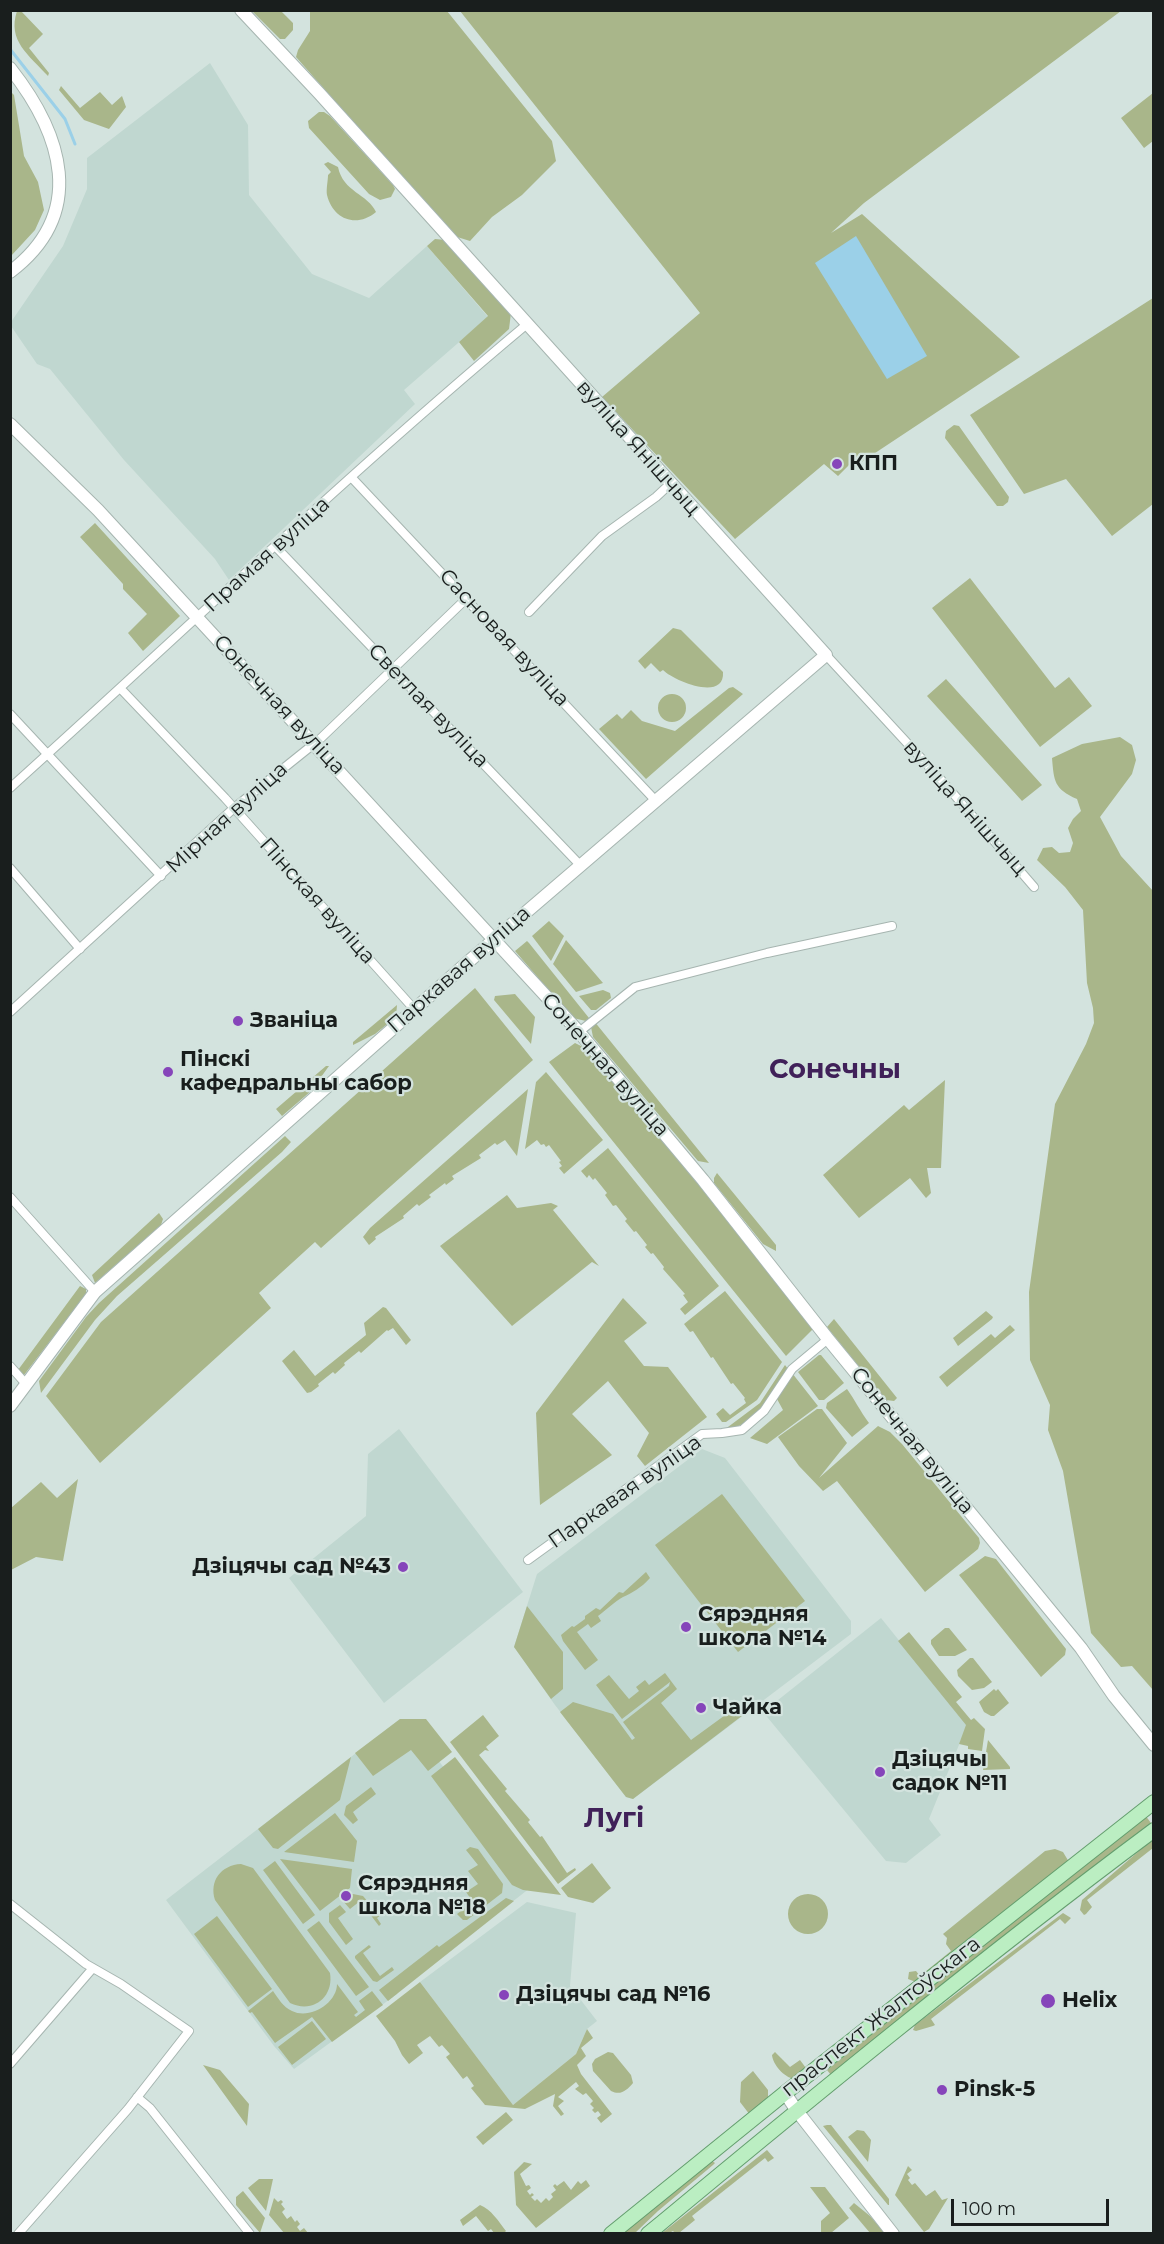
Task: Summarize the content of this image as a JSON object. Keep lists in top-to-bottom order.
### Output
{
  "streets": {
    "main road": ["праспект Жалтоўскага"],
    "street": [
      "вуліца Янішчыц",
      "Прамая вуліца",
      "Сасновая вуліца",
      "Сонечная вуліца",
      "Светлая вуліца",
      "Мірная вуліца",
      "Пінская вуліца",
      "Паркавая вуліца"
    ]
  },
  "crossings": [
    ["вуліца Янішчыц", "Прамая вуліца"],
    ["вуліца Янішчыц", "Паркавая вуліца"],
    ["Прамая вуліца", "Сасновая вуліца"],
    ["Прамая вуліца", "Сонечная вуліца"],
    ["Прамая вуліца", "Светлая вуліца"],
    ["Прамая вуліца", "Пінская вуліца"],
    ["Сасновая вуліца", "Мірная вуліца"],
    ["Сасновая вуліца", "Паркавая вуліца"],
    ["Сонечная вуліца", "Мірная вуліца"],
    ["Сонечная вуліца", "Паркавая вуліца"],
    ["Светлая вуліца", "Мірная вуліца"],
    ["Светлая вуліца", "Паркавая вуліца"],
    ["Мірная вуліца", "Пінская вуліца"],
    ["Пінская вуліца", "Паркавая вуліца"]
  ],
  "districts": ["Сонечны", "Лугі"],
  "places": [
    "КПП",
    "Званіца",
    "Пінскі кафедральны сабор",
    "Дзіцячы сад №43",
    "Сярэдняя школа №14",
    "Чайка",
    "Дзіцячы садок №11",
    "Сярэдняя школа №18",
    "Дзіцячы сад №16",
    "Helix",
    "Pinsk-5"
  ],
  "scale_bar": "100 m"
}
